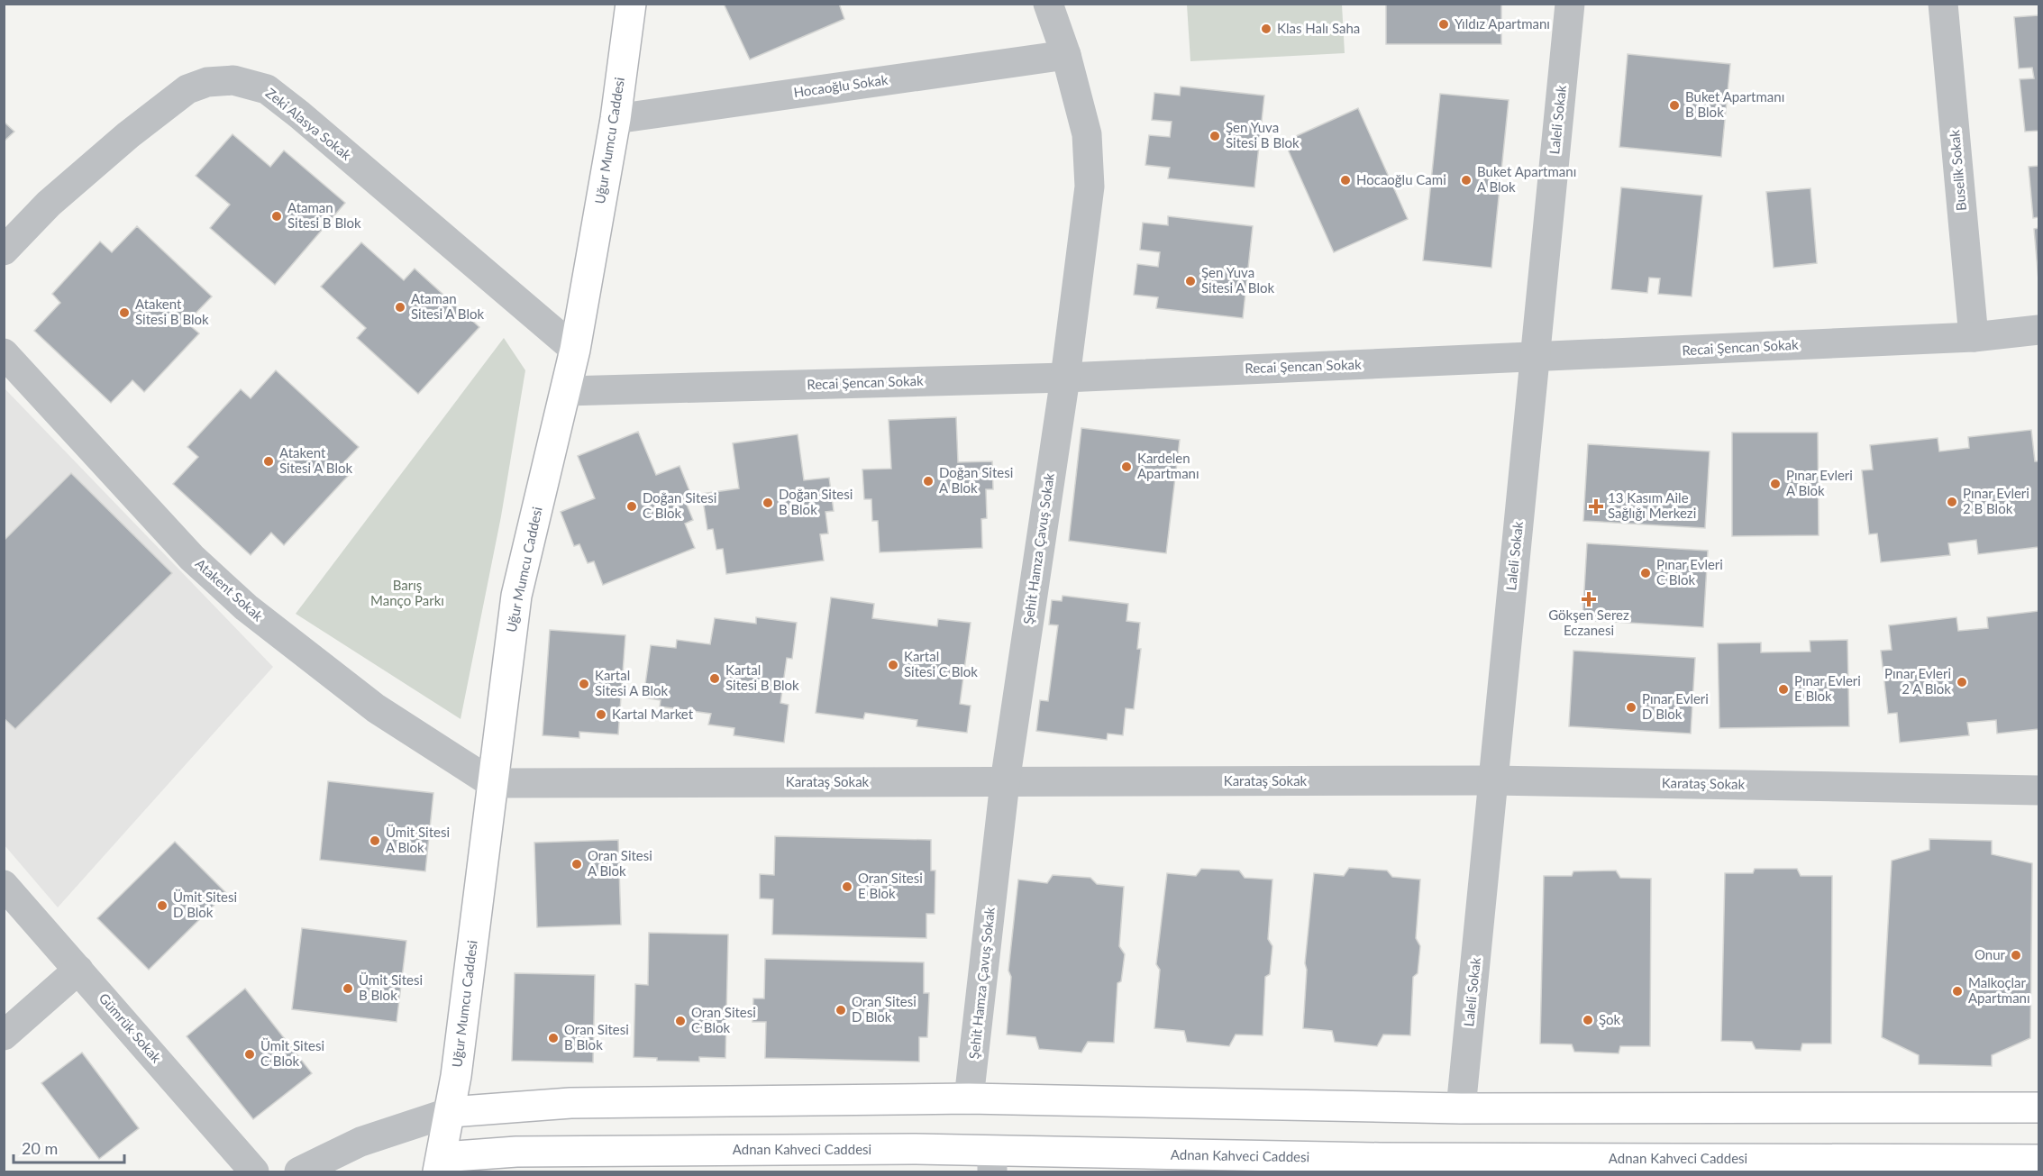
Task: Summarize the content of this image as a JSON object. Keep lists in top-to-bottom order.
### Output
{
  "streets": {
    "main road": ["Uğur Mumcu Caddesi", "Adnan Kahveci Caddesi"],
    "street": [
      "Hocaoğlu Sokak",
      "Laleli Sokak",
      "Zeki Alasya Sokak",
      "Buselik Sokak",
      "Recai Şencan Sokak",
      "Şehit Hamza Çavuş Sokak",
      "Atakent Sokak",
      "Karataş Sokak",
      "Gümrük Sokak"
    ]
  },
  "crossings": [
    ["Hocaoğlu Sokak", "Uğur Mumcu Caddesi"],
    ["Hocaoğlu Sokak", "Şehit Hamza Çavuş Sokak"],
    ["Laleli Sokak", "Recai Şencan Sokak"],
    ["Laleli Sokak", "Karataş Sokak"],
    ["Zeki Alasya Sokak", "Uğur Mumcu Caddesi"],
    ["Uğur Mumcu Caddesi", "Recai Şencan Sokak"],
    ["Uğur Mumcu Caddesi", "Atakent Sokak"],
    ["Uğur Mumcu Caddesi", "Karataş Sokak"],
    ["Uğur Mumcu Caddesi", "Adnan Kahveci Caddesi"],
    ["Buselik Sokak", "Recai Şencan Sokak"],
    ["Recai Şencan Sokak", "Şehit Hamza Çavuş Sokak"],
    ["Şehit Hamza Çavuş Sokak", "Karataş Sokak"],
    ["Atakent Sokak", "Karataş Sokak"]
  ],
  "parks": ["Barış Manço Parkı"],
  "places": {
    "other": [
      "Yıldız Apartmanı",
      "Klas Halı Saha",
      "Buket Apartmanı B Blok",
      "Şen Yuva Sitesi B Blok",
      "Hocaoğlu Cami",
      "Buket Apartmanı A Blok",
      "Ataman Sitesi B Blok",
      "Şen Yuva Sitesi A Blok",
      "Ataman Sitesi A Blok",
      "Atakent Sitesi B Blok",
      "Atakent Sitesi A Blok",
      "Kardelen Apartmanı",
      "Doğan Sitesi A Blok",
      "Pınar Evleri A Blok",
      "Pınar Evleri 2 B Blok",
      "Doğan Sitesi B Blok",
      "Doğan Sitesi C Blok",
      "Pınar Evleri C Blok",
      "Kartal Sitesi C Blok",
      "Kartal Sitesi B Blok",
      "Pınar Evleri 2 A Blok",
      "Kartal Sitesi A Blok",
      "Pınar Evleri E Blok",
      "Pınar Evleri D Blok",
      "Kartal Market",
      "Ümit Sitesi A Blok",
      "Oran Sitesi A Blok",
      "Oran Sitesi E Blok",
      "Ümit Sitesi D Blok",
      "Onur",
      "Ümit Sitesi B Blok",
      "Malkoçlar Apartmanı",
      "Oran Sitesi D Blok",
      "Şok",
      "Oran Sitesi C Blok",
      "Oran Sitesi B Blok",
      "Ümit Sitesi C Blok"
    ],
    "health": ["13 Kasım Aile Sağlığı Merkezi", "Gökşen Serez Eczanesi"]
  },
  "scale_bar": "20 m"
}
